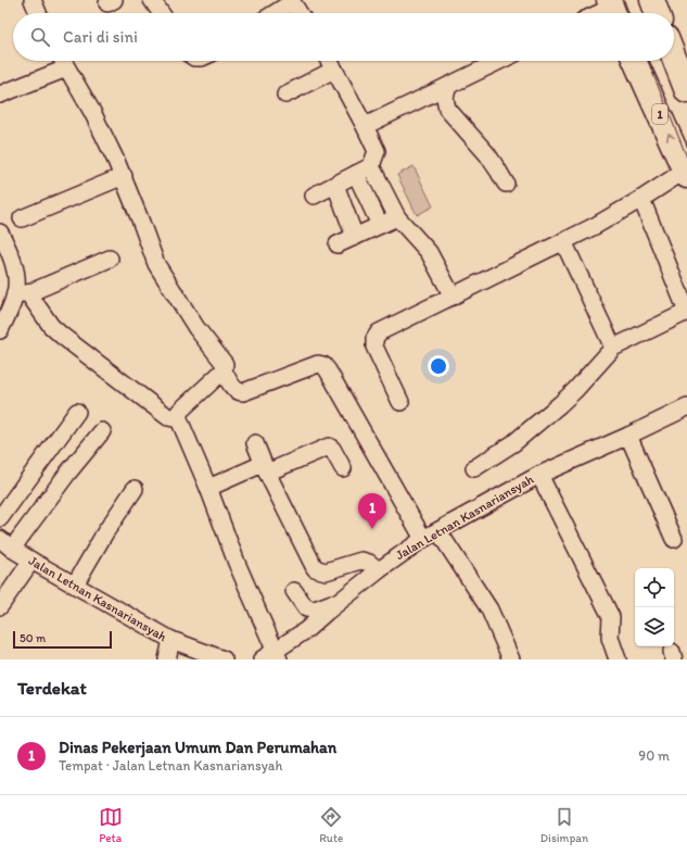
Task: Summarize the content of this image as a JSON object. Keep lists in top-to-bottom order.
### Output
{
  "streets": {
    "highway": ["1"],
    "street": ["Jalan Letnan Kasnariansyah"]
  },
  "scale_bar": "50 m",
  "page": {
    "search": "Cari di sini",
    "pins": "1",
    "scale": "50 m",
    "heading": "Terdekat",
    "list": [
      {
        "mark": "1",
        "name": "Dinas Pekerjaan Umum Dan Perumahan",
        "note": "Tempat · Jalan Letnan Kasnariansyah",
        "value": "90 m"
      }
    ],
    "nav": ["Peta", "Rute", "Disimpan"]
  }
}
